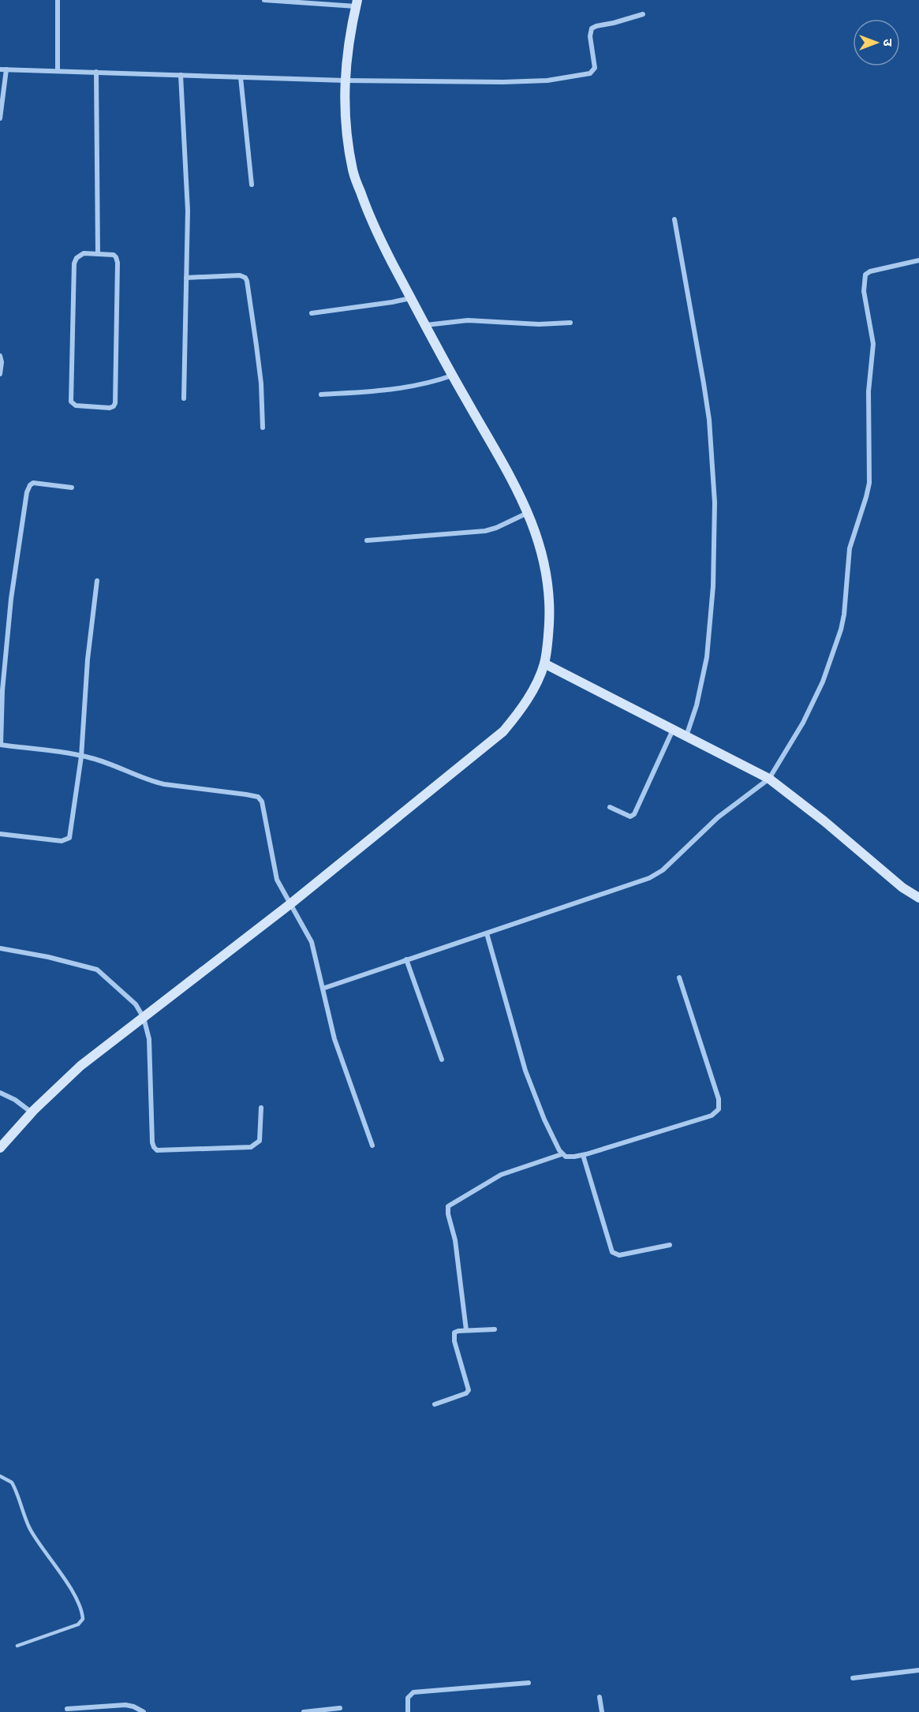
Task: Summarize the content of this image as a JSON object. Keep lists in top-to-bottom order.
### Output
{
  "north": "right"
}
